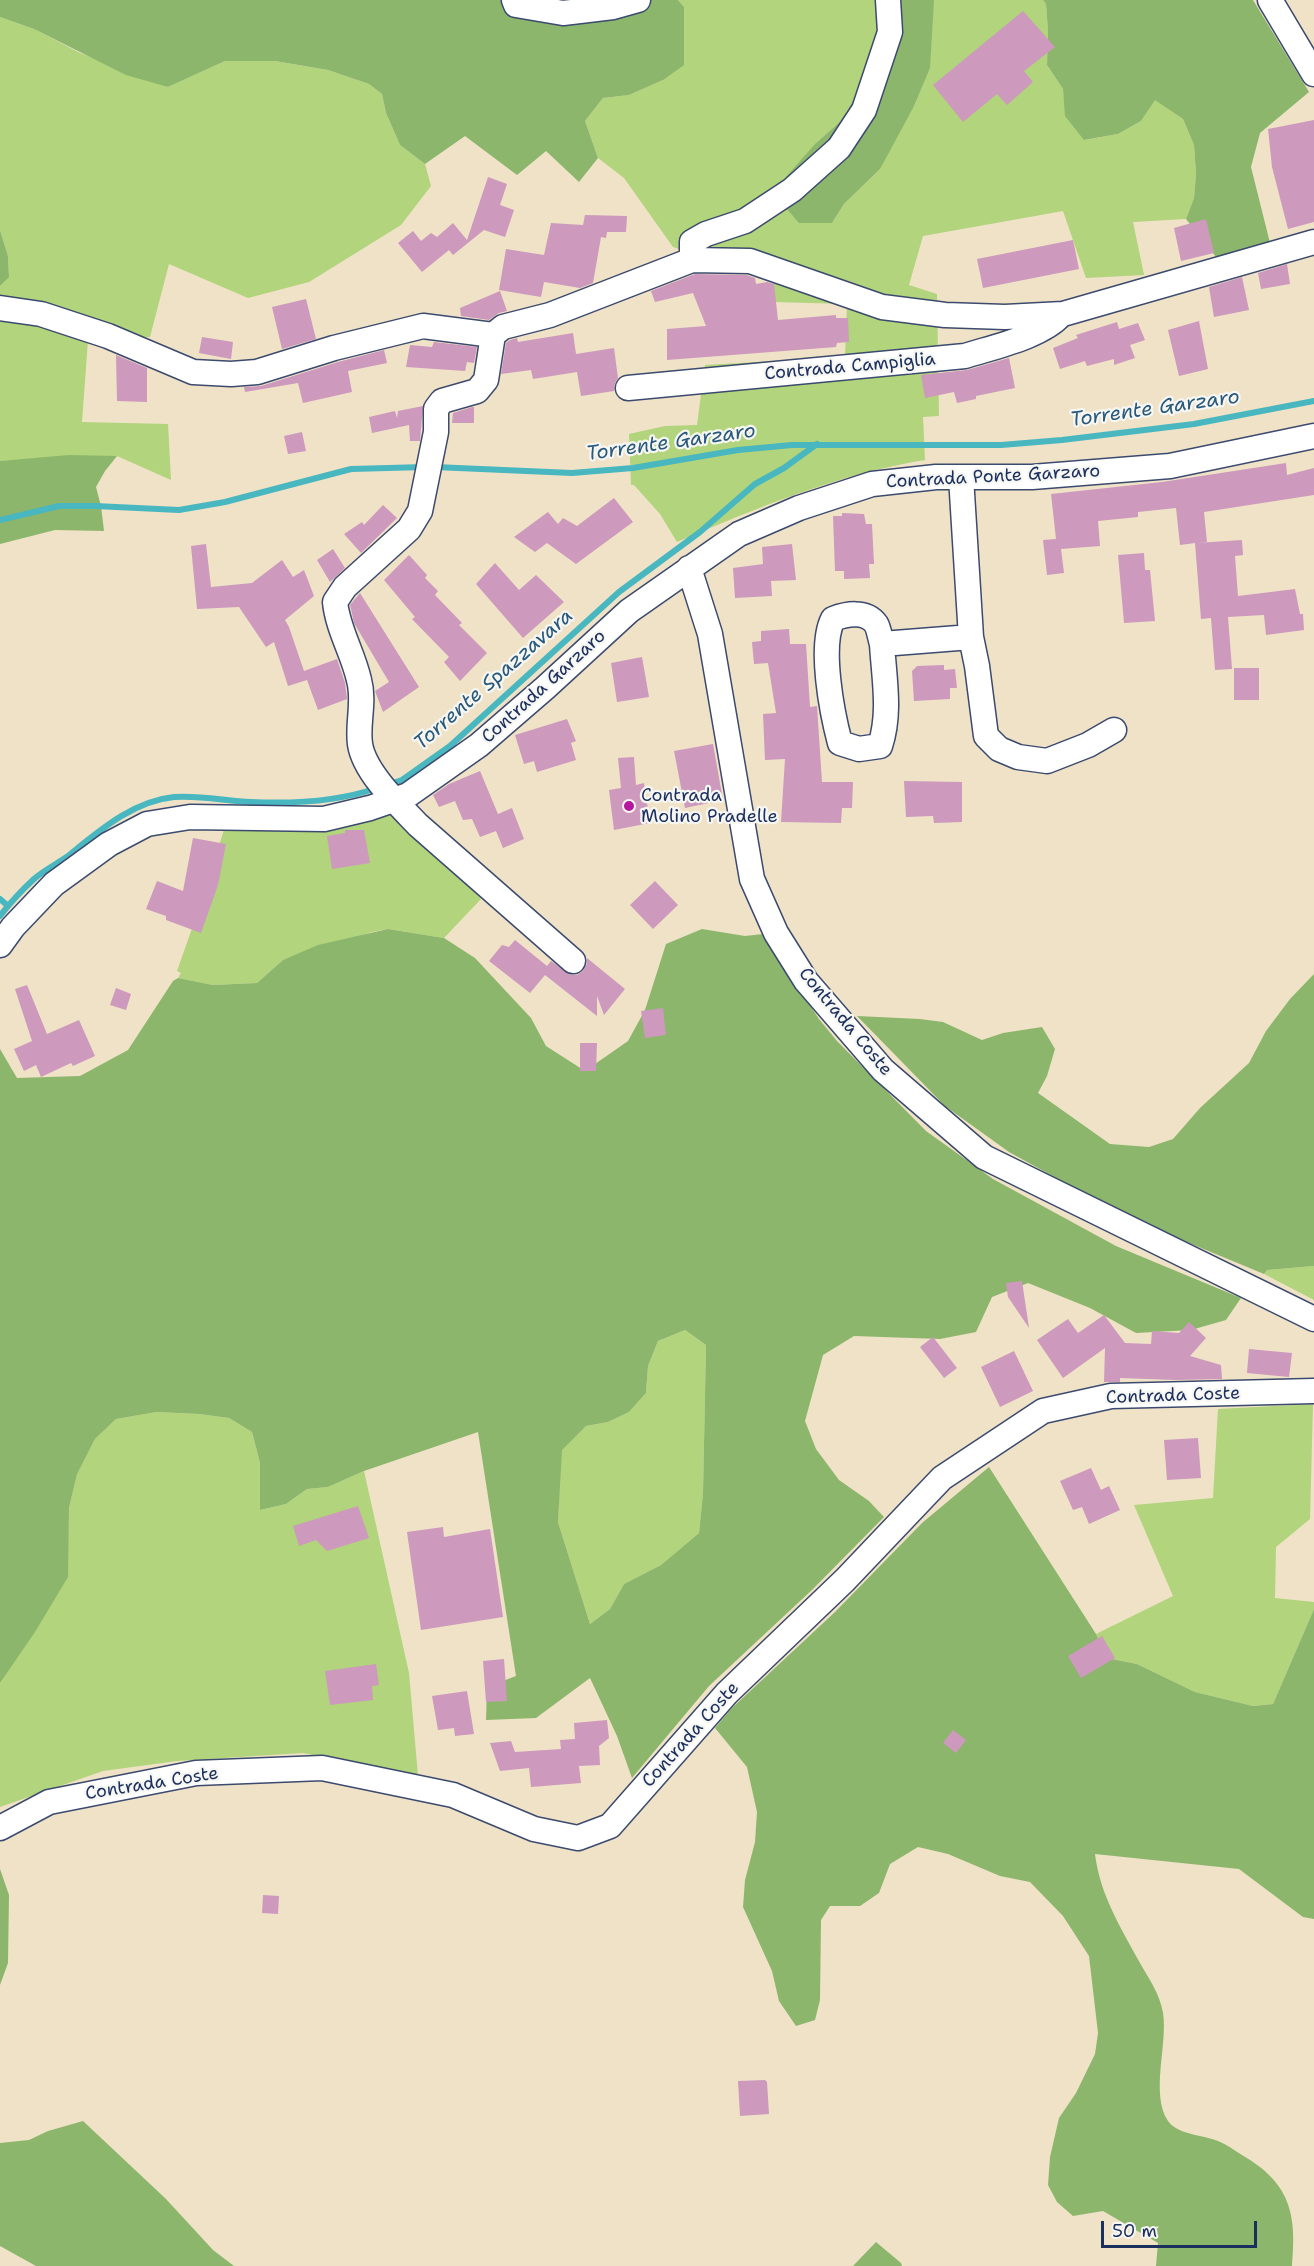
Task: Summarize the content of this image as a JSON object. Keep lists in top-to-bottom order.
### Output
{
  "streets": {
    "street": [
      "Contrada Campiglia",
      "Contrada Ponte Garzaro",
      "Contrada Garzaro",
      "Contrada Coste"
    ]
  },
  "crossings": [
    ["Contrada Ponte Garzaro", "Contrada Garzaro"],
    ["Contrada Ponte Garzaro", "Contrada Coste"],
    ["Contrada Garzaro", "Contrada Coste"]
  ],
  "water": ["Torrente Garzaro", "Torrente Spazzavara"],
  "places": ["Contrada Molino Pradelle"],
  "scale_bar": "50 m"
}
